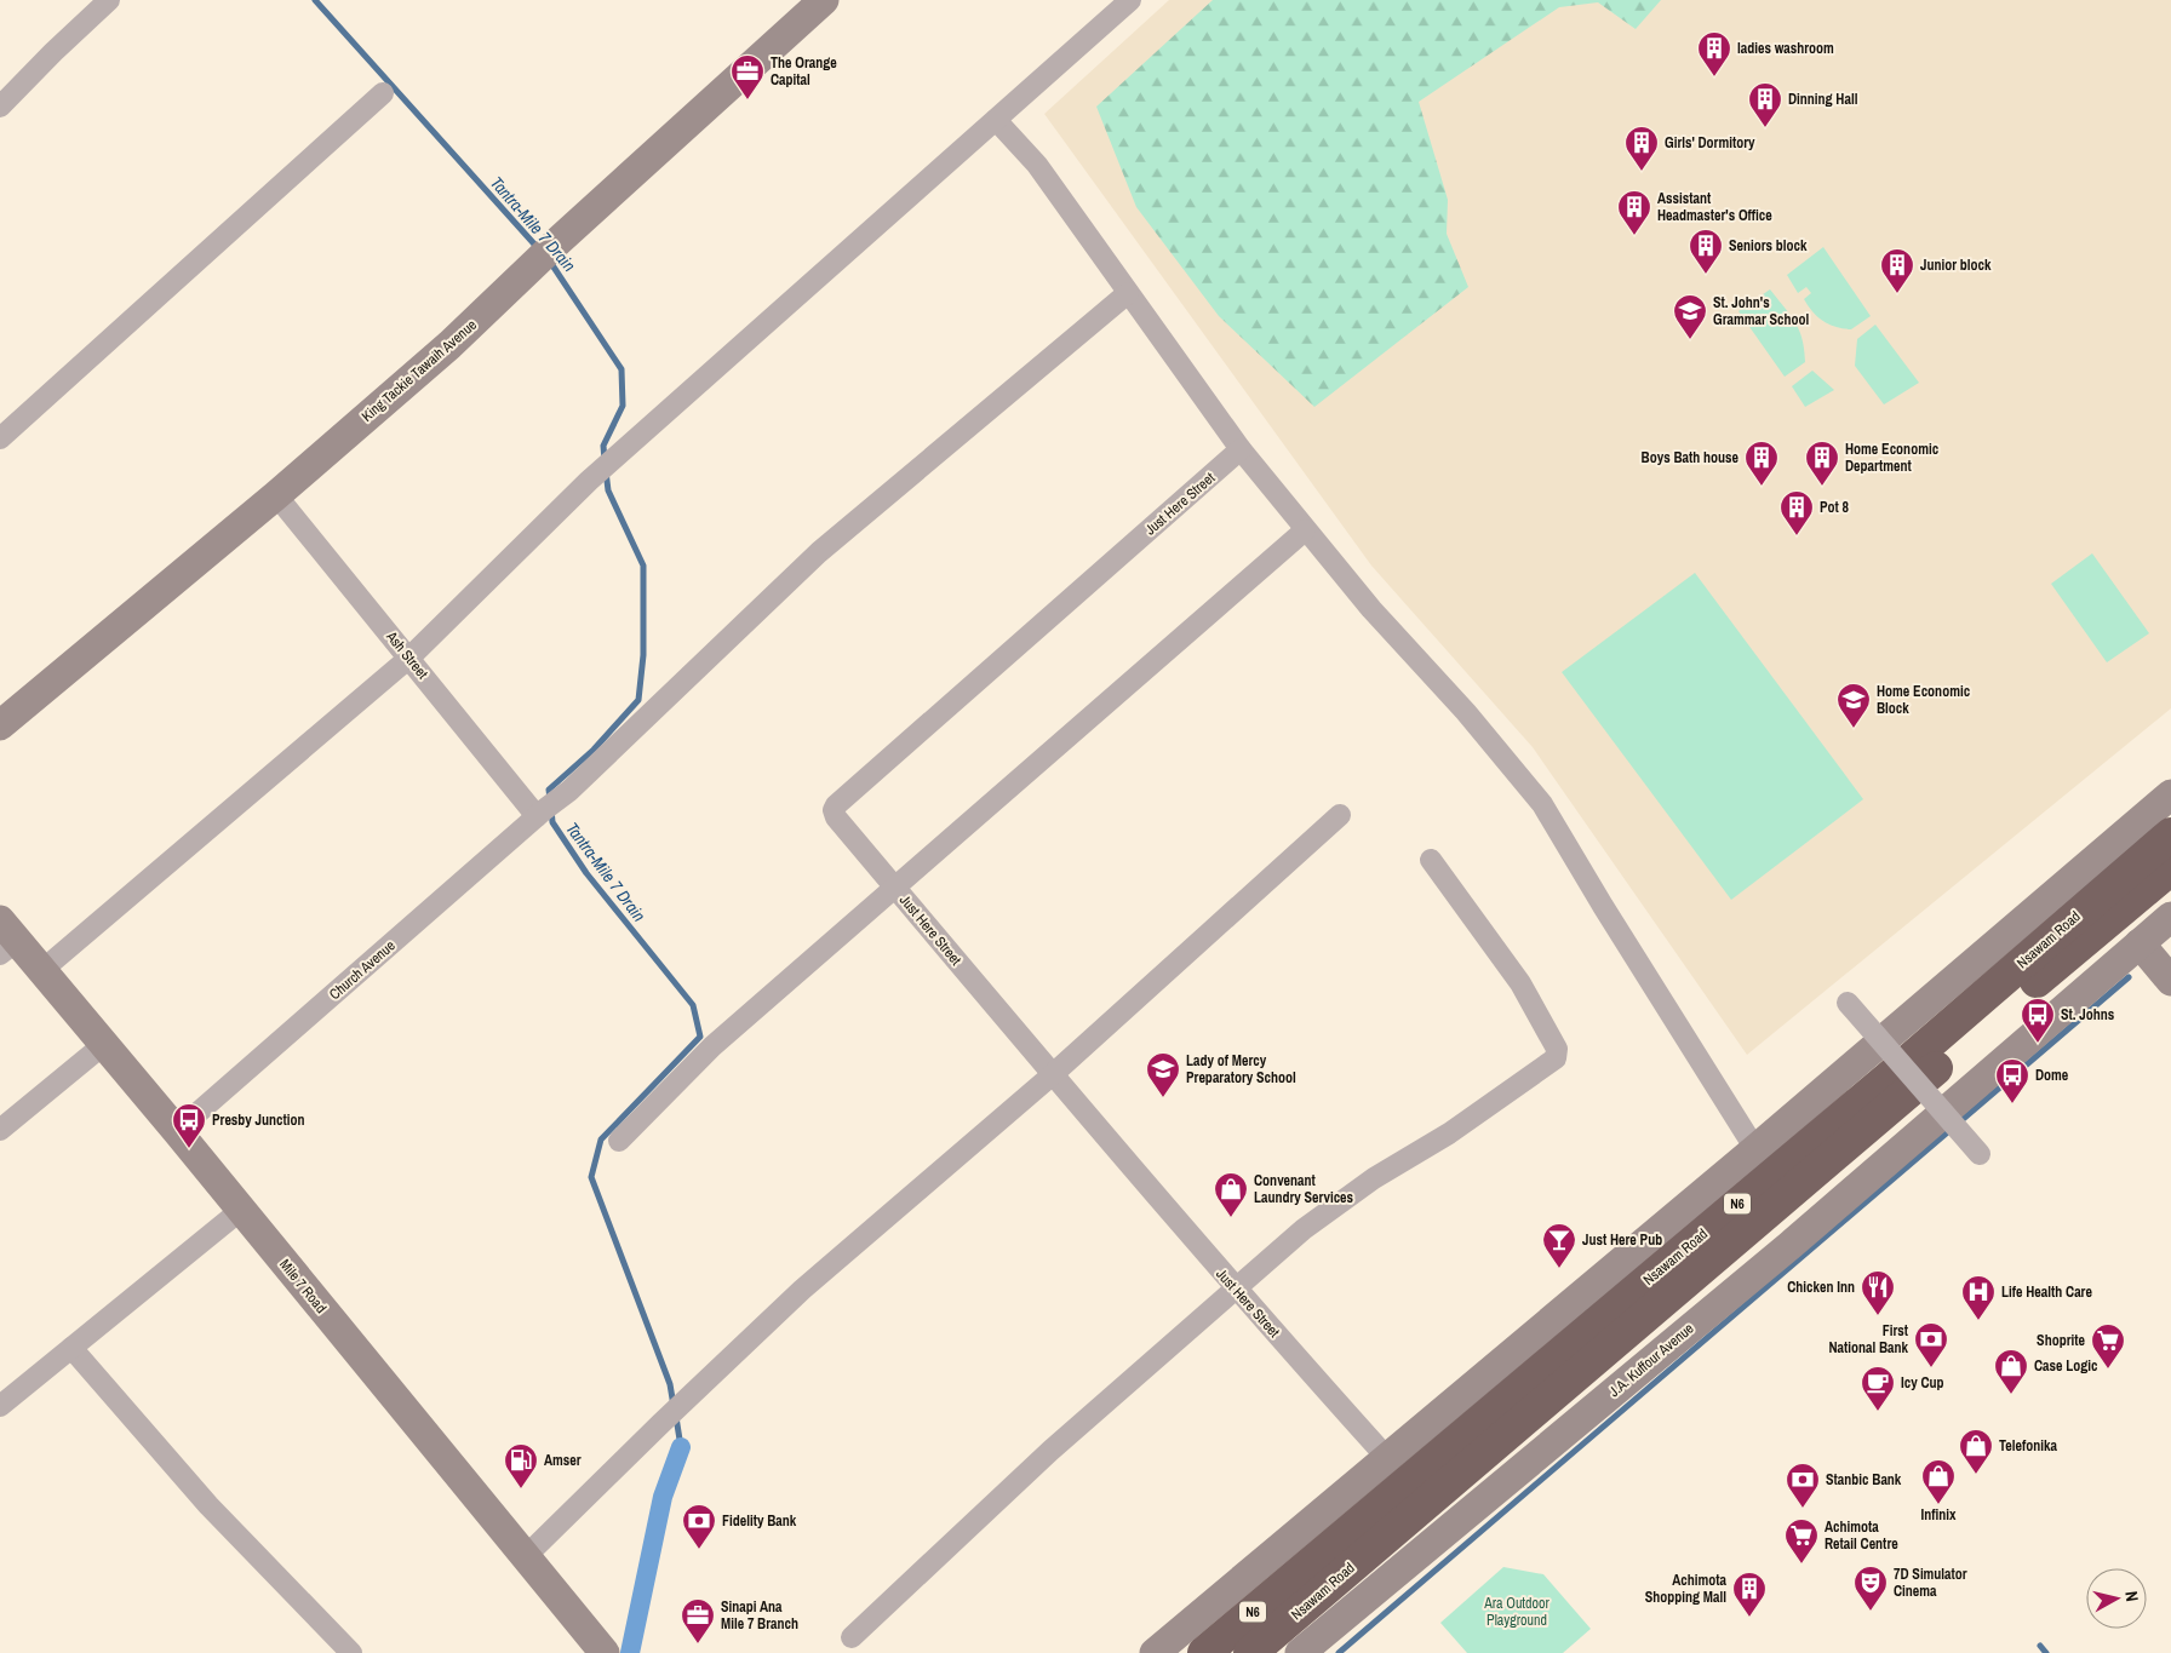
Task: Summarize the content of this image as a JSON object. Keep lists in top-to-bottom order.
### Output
{
  "streets": {
    "highway": ["Nsawam Road", "N6"],
    "main road": ["King Tackie Tawaih Avenue", "Mile 7 Road", "J.A. Kuffour Avenue"],
    "street": ["Just Here Street", "Ash Street", "Church Avenue"]
  },
  "crossings": [
    ["King Tackie Tawaih Avenue", "Ash Street"],
    ["Ash Street", "Church Avenue"],
    ["Church Avenue", "Mile 7 Road"]
  ],
  "water": ["Tantra-Mile 7 Drain"],
  "parks": ["Ara Outdoor Playground"],
  "places": {
    "building": [
      "ladies washroom",
      "Dinning Hall",
      "Girls' Dormitory",
      "Assistant Headmaster's Office",
      "Seniors block",
      "Junior block",
      "Boys Bath house",
      "Home Economic Department",
      "Pot 8",
      "Achimota Shopping Mall"
    ],
    "office": ["The Orange Capital", "Sinapi Ana Mile 7 Branch"],
    "school or university": ["St. John's Grammar School", "Home Economic Block", "Lady of Mercy Preparatory School"],
    "bus stop": ["St. Johns", "Dome", "Presby Junction"],
    "shop": [
      "Convenant Laundry Services",
      "Case Logic",
      "Telefonika",
      "Infinix"
    ],
    "bar": ["Just Here Pub"],
    "restaurant": ["Chicken Inn"],
    "hospital": ["Life Health Care"],
    "bank": ["First National Bank", "Stanbic Bank", "Fidelity Bank"],
    "supermarket": ["Shoprite", "Achimota Retail Centre"],
    "cafe": ["Icy Cup"],
    "fuel station": ["Amser"],
    "theatre": ["7D Simulator Cinema"]
  },
  "north": "right"
}
